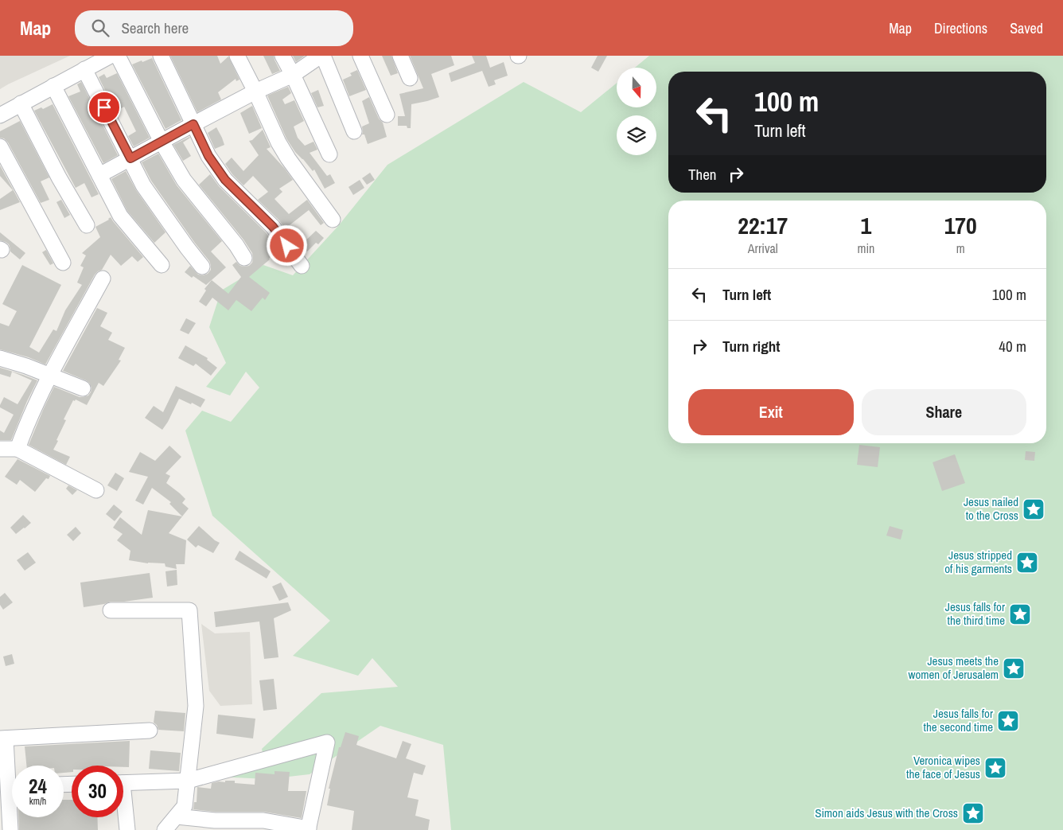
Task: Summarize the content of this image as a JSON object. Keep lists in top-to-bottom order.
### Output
{
  "places": {
    "place": [
      "Jesus nailed to the Cross",
      "Jesus stripped of his garments",
      "Jesus falls for the third time",
      "Jesus meets the women of Jerusalem",
      "Jesus falls for the second time",
      "Veronica wipes the face of Jesus",
      "Simon aids Jesus with the Cross"
    ]
  },
  "north": "bottom",
  "page": {
    "header": "Map",
    "search": "Search here",
    "nav": ["Map", "Directions", "Saved"],
    "turn": ["100 m", "Turn left"],
    "then": "Then",
    "eta": [
      "22:17",
      "Arrival",
      "1",
      "min",
      "170",
      "m"
    ],
    "list": [
      {
        "name": "Turn left",
        "value": "100 m"
      },
      {
        "name": "Turn right",
        "value": "40 m"
      }
    ],
    "buttons": ["Exit", "Share"],
    "speed": "24 km/h",
    "limit": "30"
  }
}
